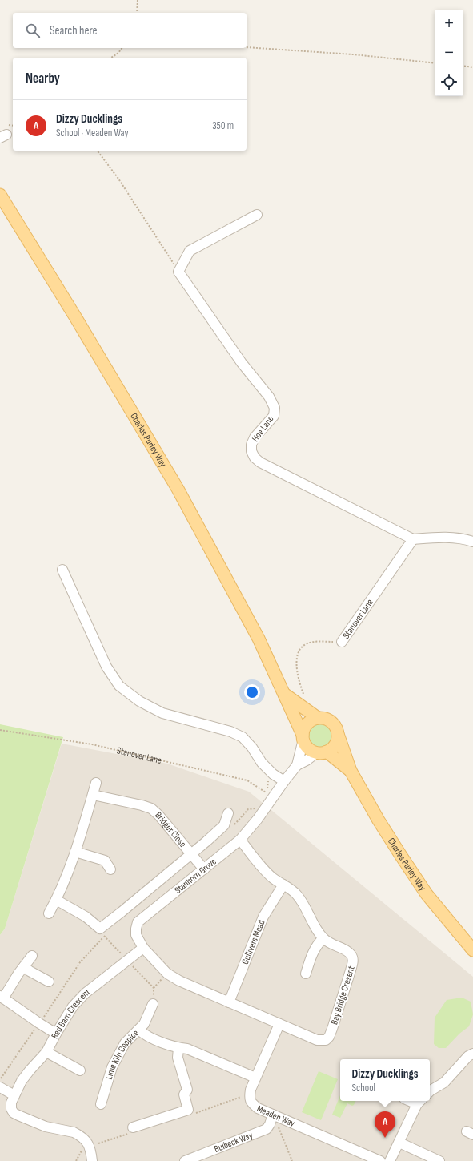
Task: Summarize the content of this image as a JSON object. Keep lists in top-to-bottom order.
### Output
{
  "streets": {
    "main road": ["Charles Purley Way"],
    "street": [
      "Hoe Lane",
      "Stanover Lane",
      "Bridger Close",
      "Stanhorn Grove",
      "Gullivers Mead",
      "Bay Bridge Cresent",
      "Red Barn Crescent",
      "Lime Kiln Coppice",
      "Meaden Way",
      "Bulbeck Way"
    ]
  },
  "crossings": [
    ["Hoe Lane", "Stanover Lane"],
    ["Charles Purley Way", "Stanover Lane"],
    ["Charles Purley Way", "Stanhorn Grove"],
    ["Stanover Lane", "Stanhorn Grove"],
    ["Bridger Close", "Stanhorn Grove"],
    ["Stanhorn Grove", "Bay Bridge Cresent"],
    ["Stanhorn Grove", "Red Barn Crescent"],
    ["Gullivers Mead", "Bay Bridge Cresent"],
    ["Bay Bridge Cresent", "Meaden Way"],
    ["Lime Kiln Coppice", "Meaden Way"],
    ["Meaden Way", "Bulbeck Way"]
  ],
  "page": {
    "map_buttons": ["+", "−"],
    "search": "Search here",
    "heading": "Nearby",
    "list": [
      {
        "mark": "A",
        "name": "Dizzy Ducklings",
        "note": "School · Meaden Way",
        "value": "350 m"
      }
    ],
    "popup": ["Dizzy Ducklings", "School"],
    "pins": "A"
  }
}
